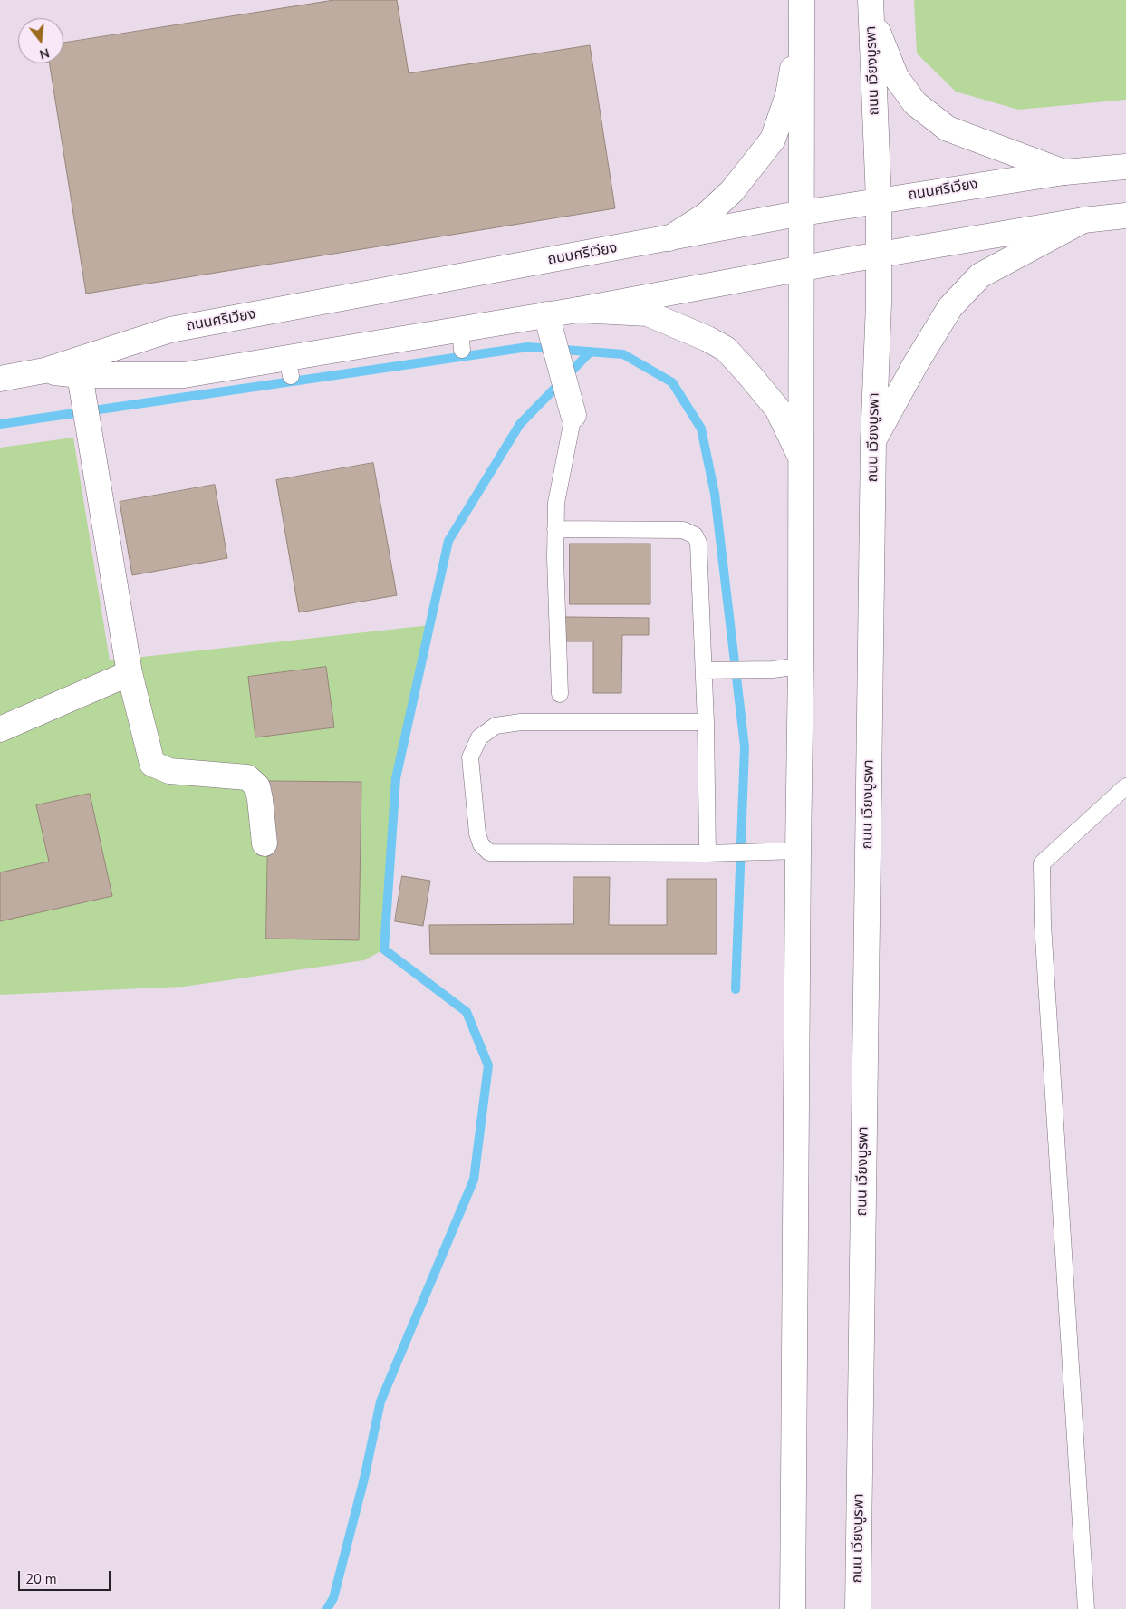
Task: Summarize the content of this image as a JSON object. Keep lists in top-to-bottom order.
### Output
{
  "streets": {
    "main road": ["ถนน เวียงบูรพา", "ถนนศรีเวียง"]
  },
  "crossings": [
    ["ถนน เวียงบูรพา", "ถนนศรีเวียง"]
  ],
  "scale_bar": "20 m",
  "north": "bottom"
}
